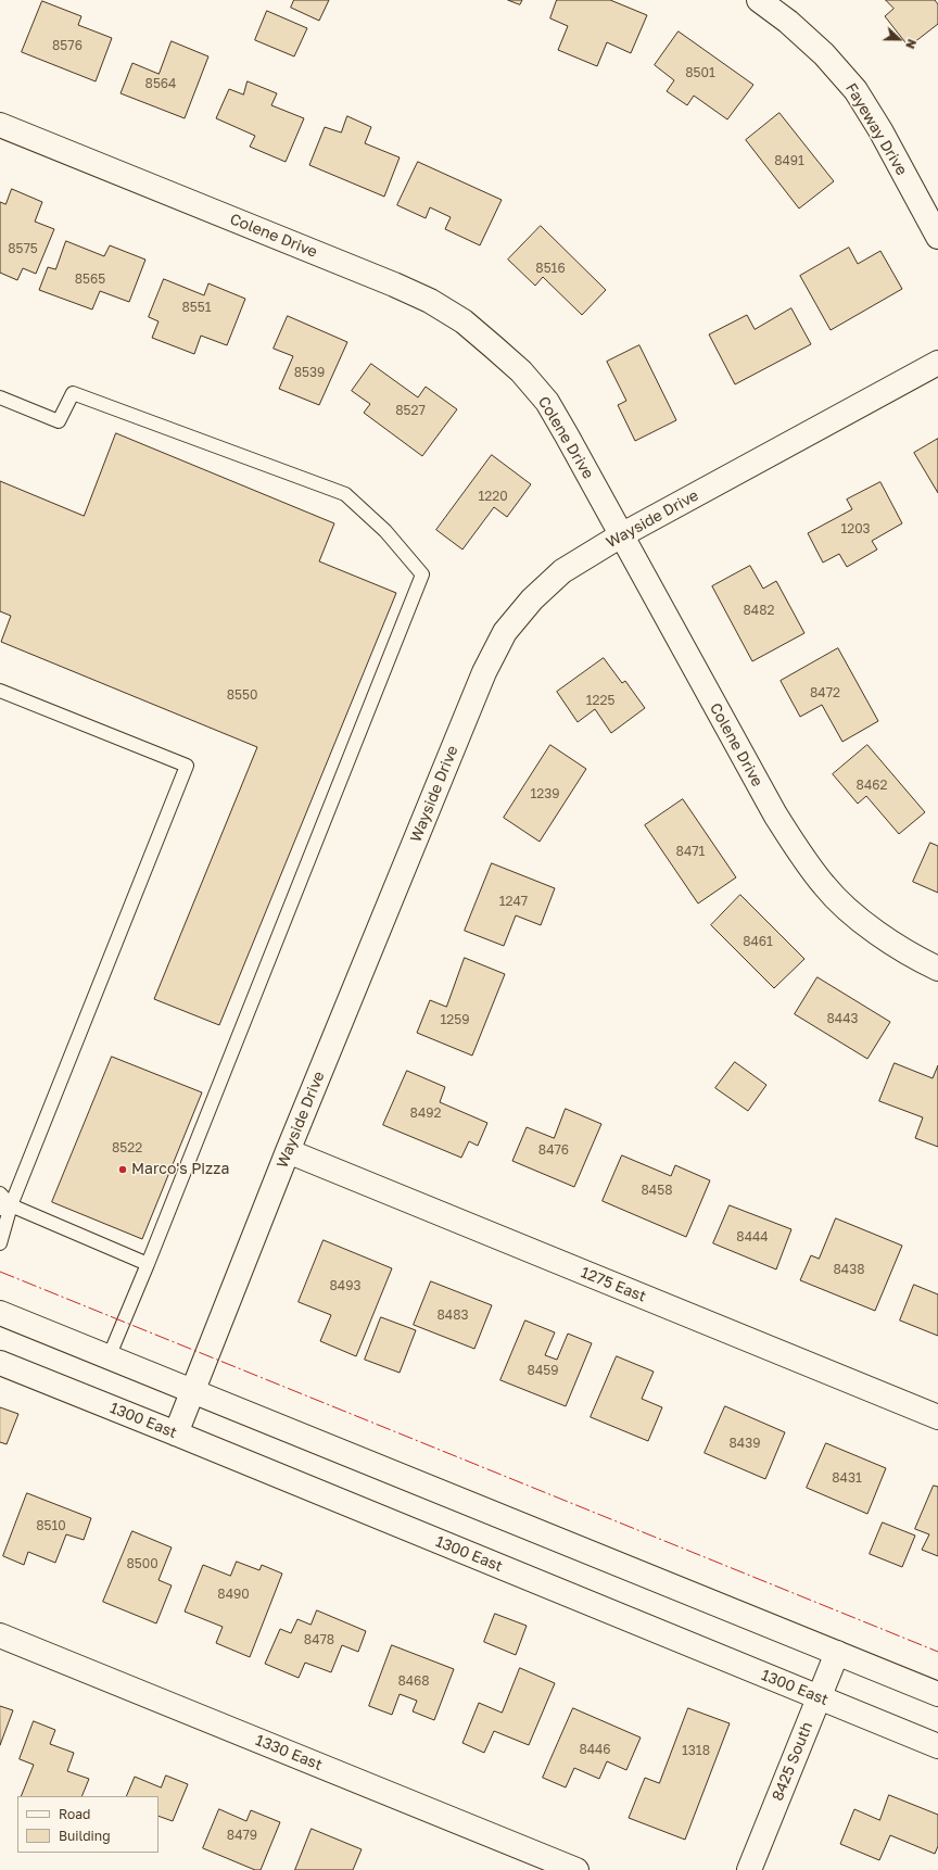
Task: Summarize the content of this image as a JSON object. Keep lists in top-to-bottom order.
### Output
{
  "streets": {
    "street": [
      "Fayeway Drive",
      "Colene Drive",
      "Wayside Drive",
      "1275 East",
      "1300 East",
      "1330 East",
      "8425 South"
    ]
  },
  "crossings": [
    ["Colene Drive", "Wayside Drive"],
    ["Wayside Drive", "1275 East"],
    ["Wayside Drive", "1300 East"],
    ["1300 East", "8425 South"]
  ],
  "places": ["Marco's Pizza"],
  "house_numbers": [
    "8576",
    "8501",
    "8564",
    "8491",
    "8575",
    "8516",
    "8565",
    "8551",
    "8539",
    "8527",
    "1220",
    "1203",
    "8482",
    "8472",
    "8550",
    "1225",
    "8462",
    "1239",
    "8471",
    "1247",
    "8461",
    "8443",
    "1259",
    "8492",
    "8522",
    "8476",
    "8458",
    "8444",
    "8438",
    "8493",
    "8483",
    "8459",
    "8439",
    "8431",
    "8510",
    "8500",
    "8490",
    "8478",
    "8468",
    "8446",
    "1318",
    "8479"
  ],
  "legend": ["Road", "Building"],
  "north": "right"
}
